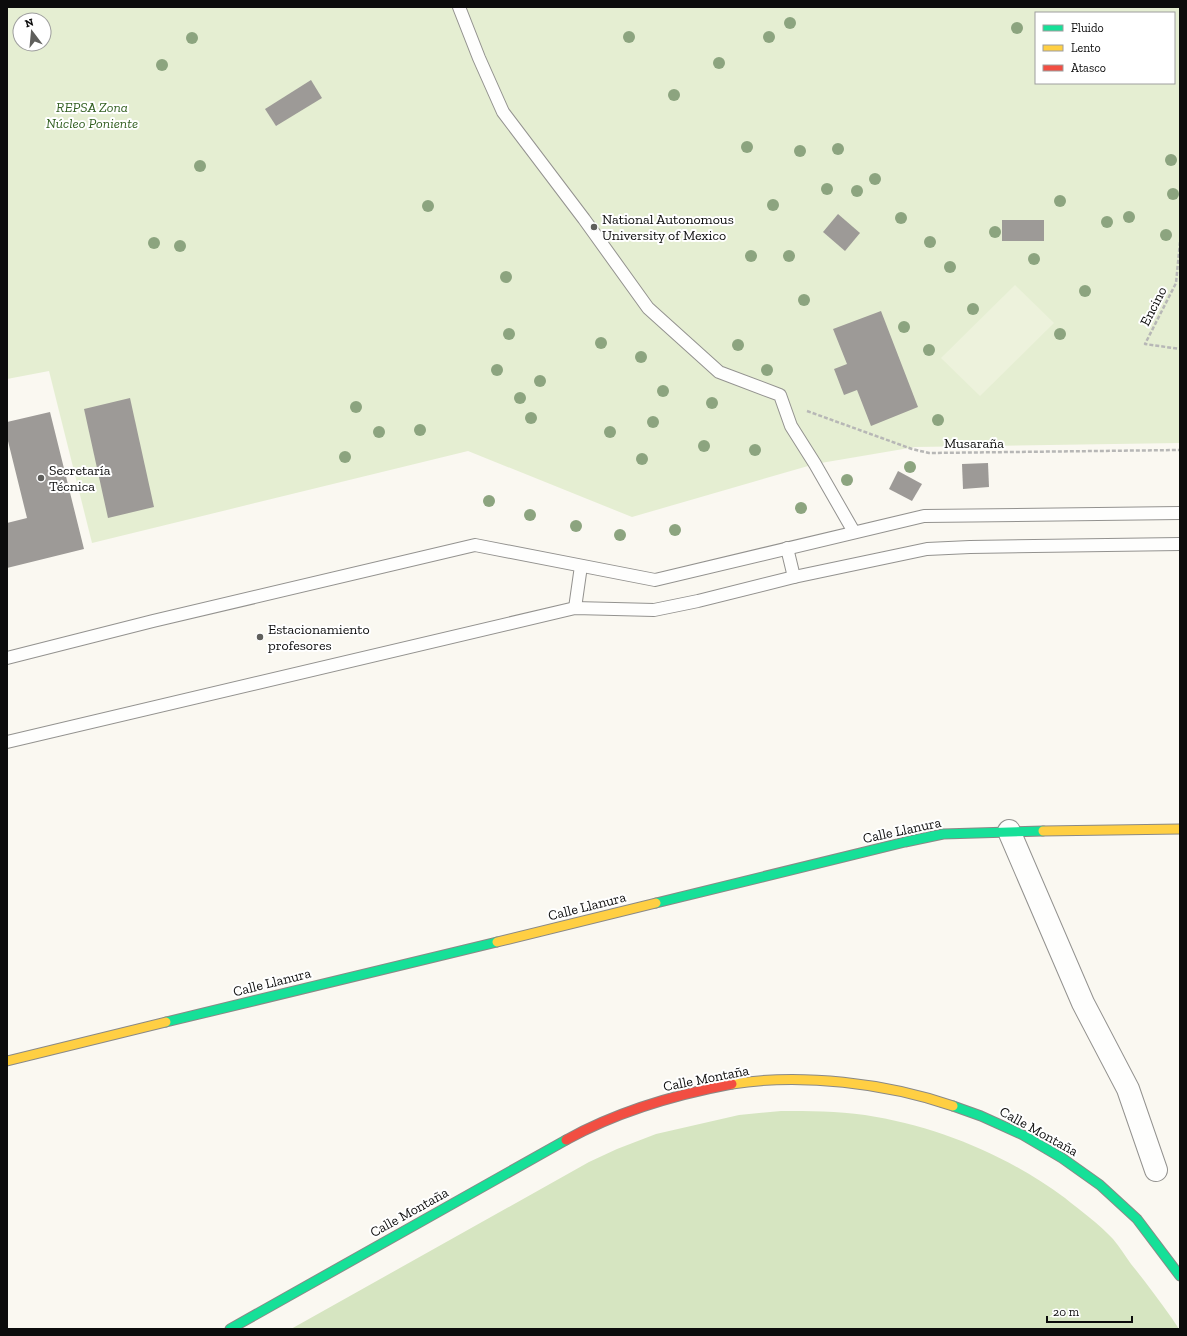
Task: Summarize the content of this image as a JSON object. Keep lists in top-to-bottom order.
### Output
{
  "streets": {
    "street": ["Calle Llanura", "Calle Montaña"],
    "path": ["Encino", "Musaraña"]
  },
  "parks": ["REPSA Zona Núcleo Poniente"],
  "places": ["National Autonomous University of Mexico", "Secretaría Técnica", "Estacionamiento profesores"],
  "legend": ["Fluido", "Lento", "Atasco"],
  "scale_bar": "20 m",
  "north": "top"
}
